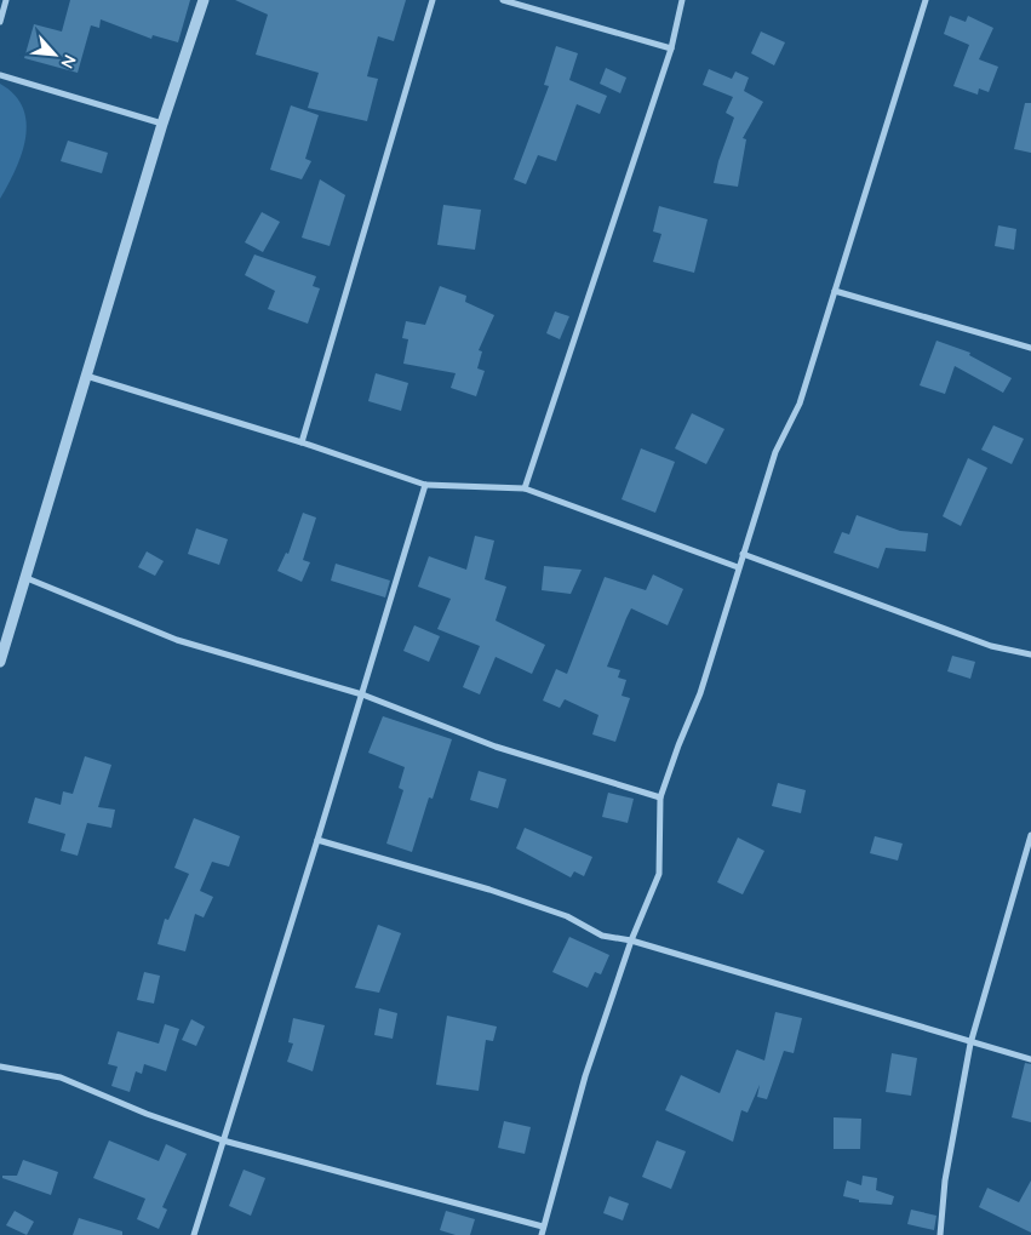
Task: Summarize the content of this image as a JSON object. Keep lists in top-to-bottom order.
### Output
{
  "north": "bottom right"
}
